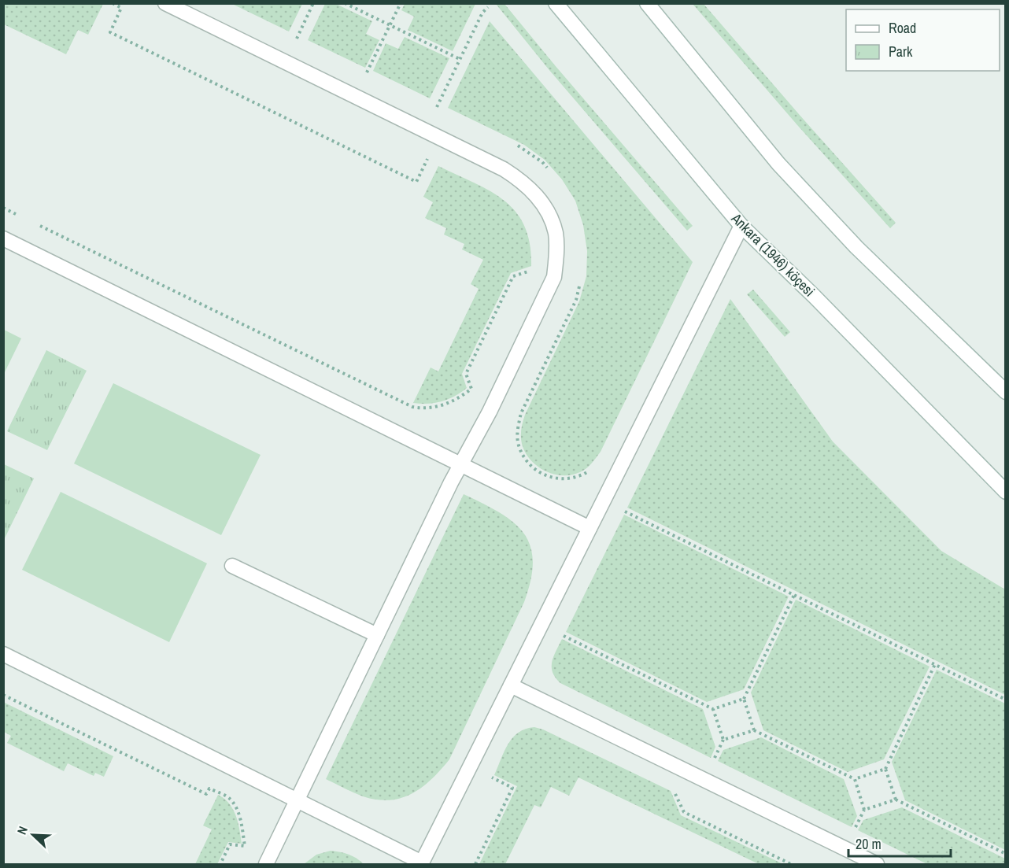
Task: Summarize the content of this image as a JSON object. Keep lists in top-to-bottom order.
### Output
{
  "streets": {
    "main road": ["Ankara (1946) köçesi"]
  },
  "legend": ["Road", "Park"],
  "scale_bar": "20 m",
  "north": "top left"
}
